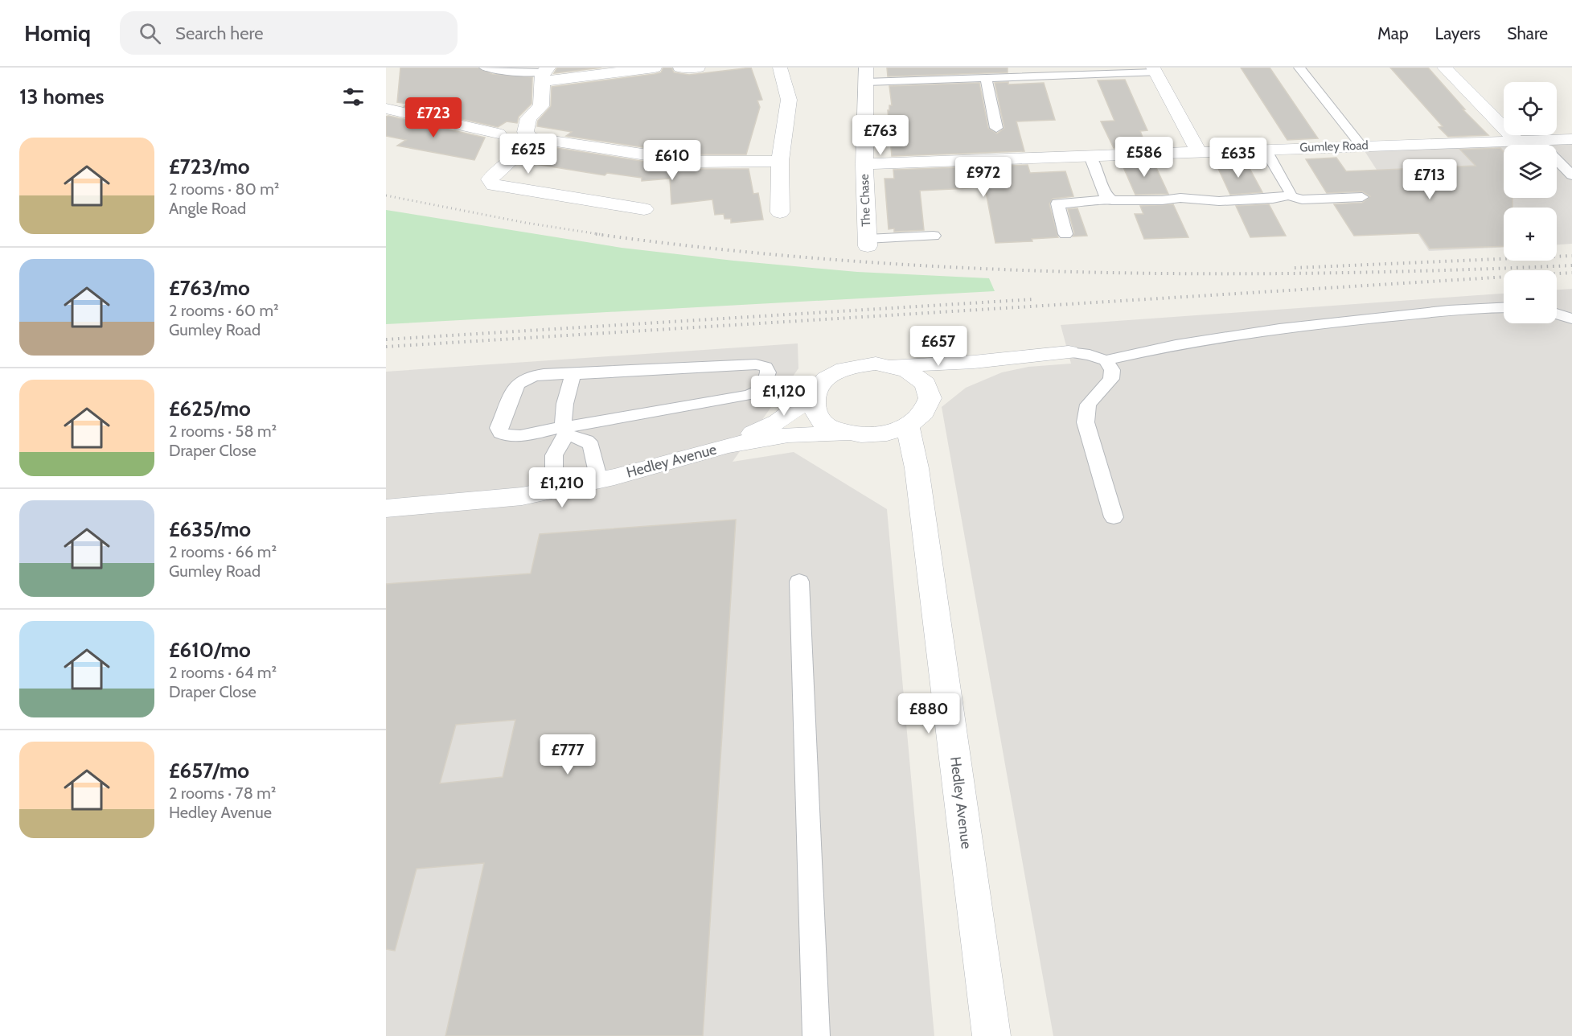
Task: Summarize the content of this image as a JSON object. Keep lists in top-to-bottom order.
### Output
{
  "streets": {
    "street": ["Gumley Road", "The Chase", "Hedley Avenue"]
  },
  "crossings": [
    ["Gumley Road", "The Chase"]
  ],
  "page": {
    "header": "Homiq",
    "search": "Search here",
    "nav": ["Map", "Layers", "Share"],
    "heading": "13 homes",
    "map_buttons": ["+", "−"],
    "price": [
      "£723",
      "£763",
      "£625",
      "£586",
      "£635",
      "£610",
      "£972",
      "£713",
      "£657",
      "£1,120",
      "£1,210",
      "£880",
      "£777"
    ],
    "list": [
      {
        "name": "£723/mo",
        "note": "2 rooms · 80 m² · Angle Road"
      },
      {
        "name": "£763/mo",
        "note": "2 rooms · 60 m² · Gumley Road"
      },
      {
        "name": "£625/mo",
        "note": "2 rooms · 58 m² · Draper Close"
      },
      {
        "name": "£635/mo",
        "note": "2 rooms · 66 m² · Gumley Road"
      },
      {
        "name": "£610/mo",
        "note": "2 rooms · 64 m² · Draper Close"
      },
      {
        "name": "£657/mo",
        "note": "2 rooms · 78 m² · Hedley Avenue"
      }
    ]
  }
}
